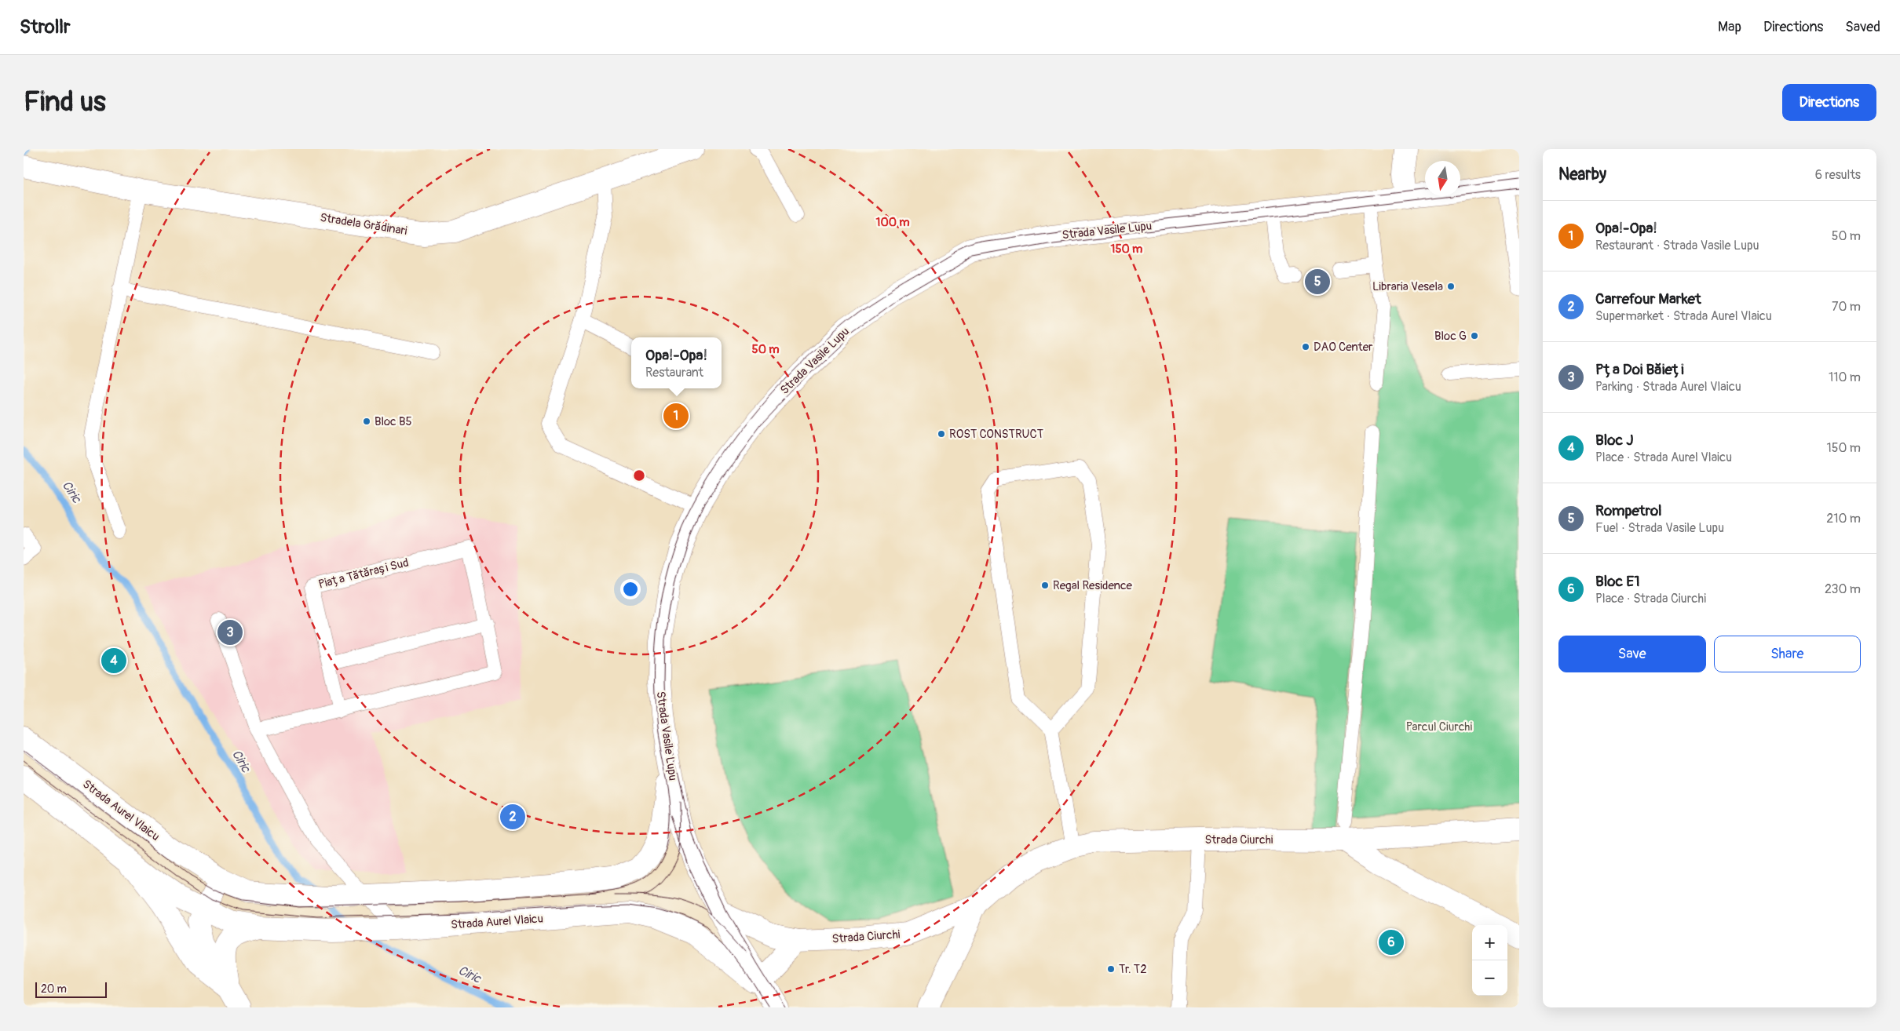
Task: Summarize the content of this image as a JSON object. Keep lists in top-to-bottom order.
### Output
{
  "streets": {
    "main road": [
      "Stradela Grădinari",
      "Strada Vasile Lupu",
      "Strada Aurel Vlaicu",
      "Strada Ciurchi"
    ],
    "lane": ["Piața Tătărași Sud"]
  },
  "crossings": [
    ["Strada Vasile Lupu", "Strada Aurel Vlaicu"],
    ["Strada Vasile Lupu", "Strada Ciurchi"]
  ],
  "water": ["Ciric"],
  "parks": ["Parcul Ciurchi"],
  "places": [
    "Libraria Vesela",
    "Bloc G",
    "DAO Center",
    "Bloc B5",
    "ROST CONSTRUCT",
    "Regal Residence",
    "Tr. T2"
  ],
  "scale_bar": "20 m",
  "north": "bottom",
  "page": {
    "header": "Strollr",
    "nav": ["Map", "Directions", "Saved"],
    "buttons": [
      "Directions",
      ["Save", "Share"]
    ],
    "title": "Find us",
    "heading": ["Nearby", "6 results"],
    "list": [
      {
        "mark": "1",
        "name": "Opa!-Opa!",
        "note": "Restaurant · Strada Vasile Lupu",
        "value": "50 m"
      },
      {
        "mark": "2",
        "name": "Carrefour Market",
        "note": "Supermarket · Strada Aurel Vlaicu",
        "value": "70 m"
      },
      {
        "mark": "3",
        "name": "Pța Doi Băieți",
        "note": "Parking · Strada Aurel Vlaicu",
        "value": "110 m"
      },
      {
        "mark": "4",
        "name": "Bloc J",
        "note": "Place · Strada Aurel Vlaicu",
        "value": "150 m"
      },
      {
        "mark": "5",
        "name": "Rompetrol",
        "note": "Fuel · Strada Vasile Lupu",
        "value": "210 m"
      },
      {
        "mark": "6",
        "name": "Bloc E1",
        "note": "Place · Strada Ciurchi",
        "value": "230 m"
      }
    ],
    "pins": [
      "5",
      "1",
      "3",
      "4",
      "2",
      "6"
    ],
    "popup": ["Opa!-Opa!", "Restaurant"],
    "map_buttons": ["+", "−"],
    "scale": "20 m"
  },
  "rings": ["100 m", "150 m", "50 m"]
}
